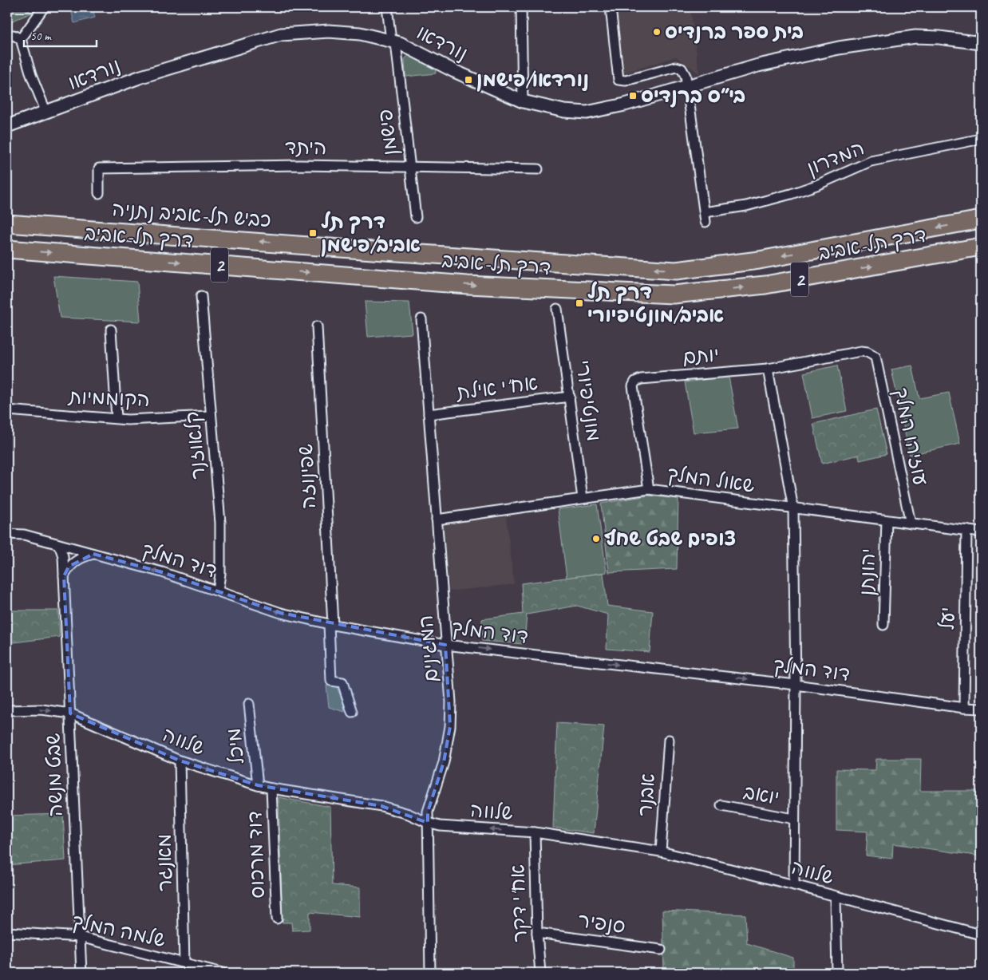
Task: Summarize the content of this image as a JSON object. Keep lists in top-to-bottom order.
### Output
{
  "streets": {
    "highway": ["כביש תל-אביב נתניה", "דרך תל-אביב", "2"],
    "street": [
      "נורדאו",
      "פישמן",
      "היתד",
      "המדרון",
      "יותם",
      "אח''י אילת",
      "הקוממיות",
      "מונטיפיורי",
      "עוזיהו המלך",
      "קלאוזנר",
      "שפינוזה",
      "שאול המלך",
      "דוד המלך",
      "יהונתן",
      "יעל",
      "המגינים",
      "שלווה",
      "מיכל",
      "שבט מנשה",
      "אבנר",
      "יואב",
      "דוד מרכוס",
      "מאנגר",
      "אח\"י דקר",
      "סנפיר",
      "שלמה המלך"
    ]
  },
  "crossings": [
    ["נורדאו", "פישמן"],
    ["נורדאו", "המדרון"],
    ["פישמן", "היתד"],
    ["כביש תל-אביב נתניה", "דרך תל-אביב"],
    ["יותם", "עוזיהו המלך"],
    ["יותם", "שאול המלך"],
    ["אח''י אילת", "מונטיפיורי"],
    ["אח''י אילת", "המגינים"],
    ["הקוממיות", "קלאוזנר"],
    ["מונטיפיורי", "שאול המלך"],
    ["עוזיהו המלך", "שאול המלך"],
    ["קלאוזנר", "דוד המלך"],
    ["שפינוזה", "דוד המלך"],
    ["שאול המלך", "יהונתן"],
    ["שאול המלך", "יעל"],
    ["שאול המלך", "המגינים"],
    ["דוד המלך", "יעל"],
    ["דוד המלך", "המגינים"],
    ["דוד המלך", "שבט מנשה"],
    ["המגינים", "שלווה"],
    ["שלווה", "מיכל"],
    ["שלווה", "שבט מנשה"],
    ["שלווה", "אבנר"],
    ["שלווה", "דוד מרכוס"],
    ["שלווה", "מאנגר"],
    ["שלווה", "אח\"י דקר"],
    ["שבט מנשה", "שלמה המלך"],
    ["מאנגר", "שלמה המלך"],
    ["אח\"י דקר", "סנפיר"]
  ],
  "one_way": ["כביש תל-אביב נתניה"],
  "places": {
    "other": ["בית ספר ברנדיס", "צופים שבט שחף"],
    "transit": [
      "נורדאו/פישמן",
      "בי״ס ברנדיס",
      "דרך תל אביב/פישמן",
      "דרך תל אביב/מונטיפיורי"
    ]
  },
  "scale_bar": "50 m"
}
